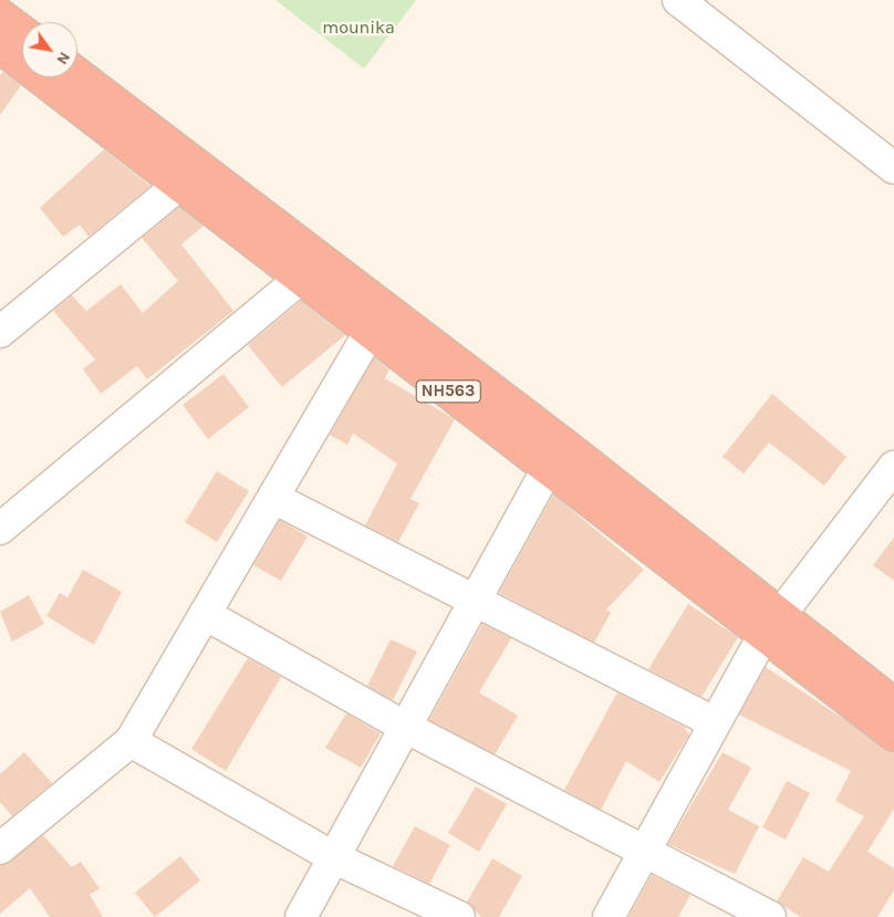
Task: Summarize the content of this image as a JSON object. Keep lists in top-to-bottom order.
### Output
{
  "streets": {
    "highway": ["NH563"]
  },
  "parks": ["mounika"],
  "north": "bottom right"
}
